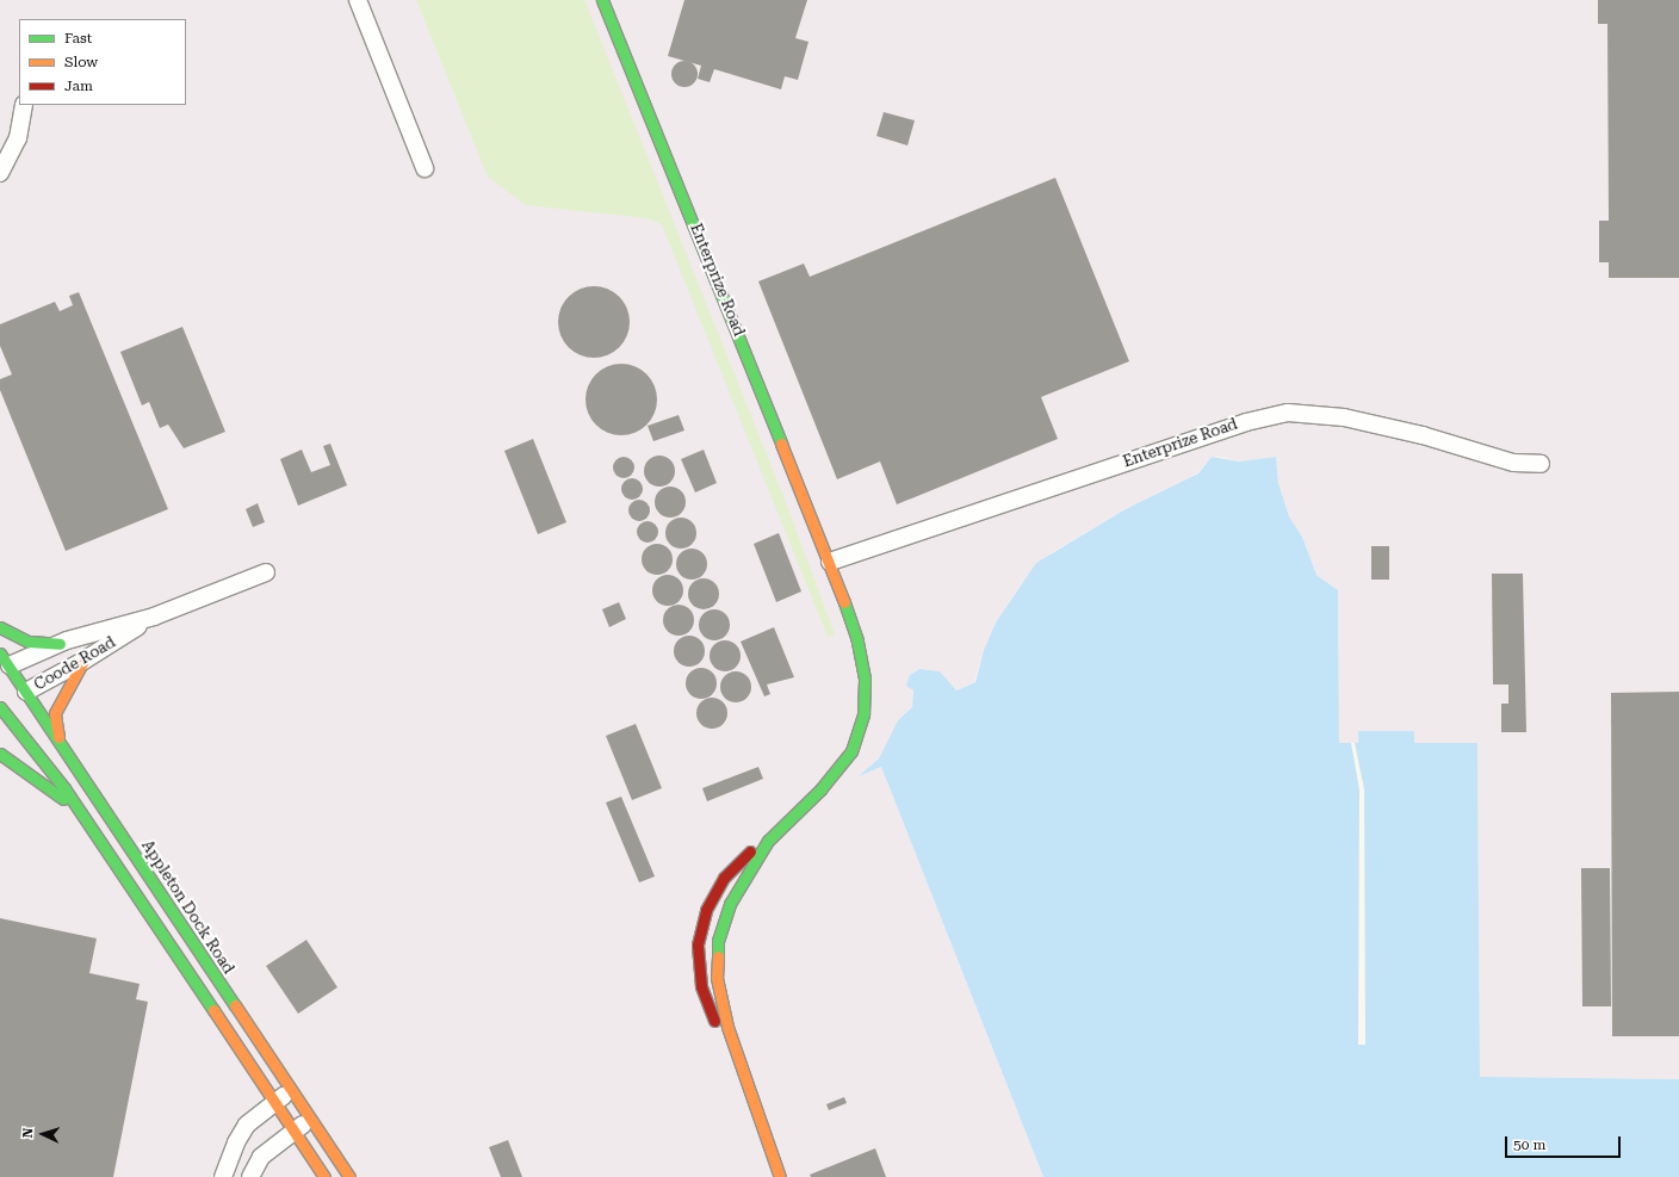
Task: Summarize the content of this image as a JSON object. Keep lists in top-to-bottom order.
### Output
{
  "streets": {
    "street": ["Enterprize Road", "Coode Road", "Appleton Dock Road"]
  },
  "crossings": [
    ["Coode Road", "Appleton Dock Road"]
  ],
  "legend": ["Fast", "Slow", "Jam"],
  "scale_bar": "50 m",
  "north": "left"
}
